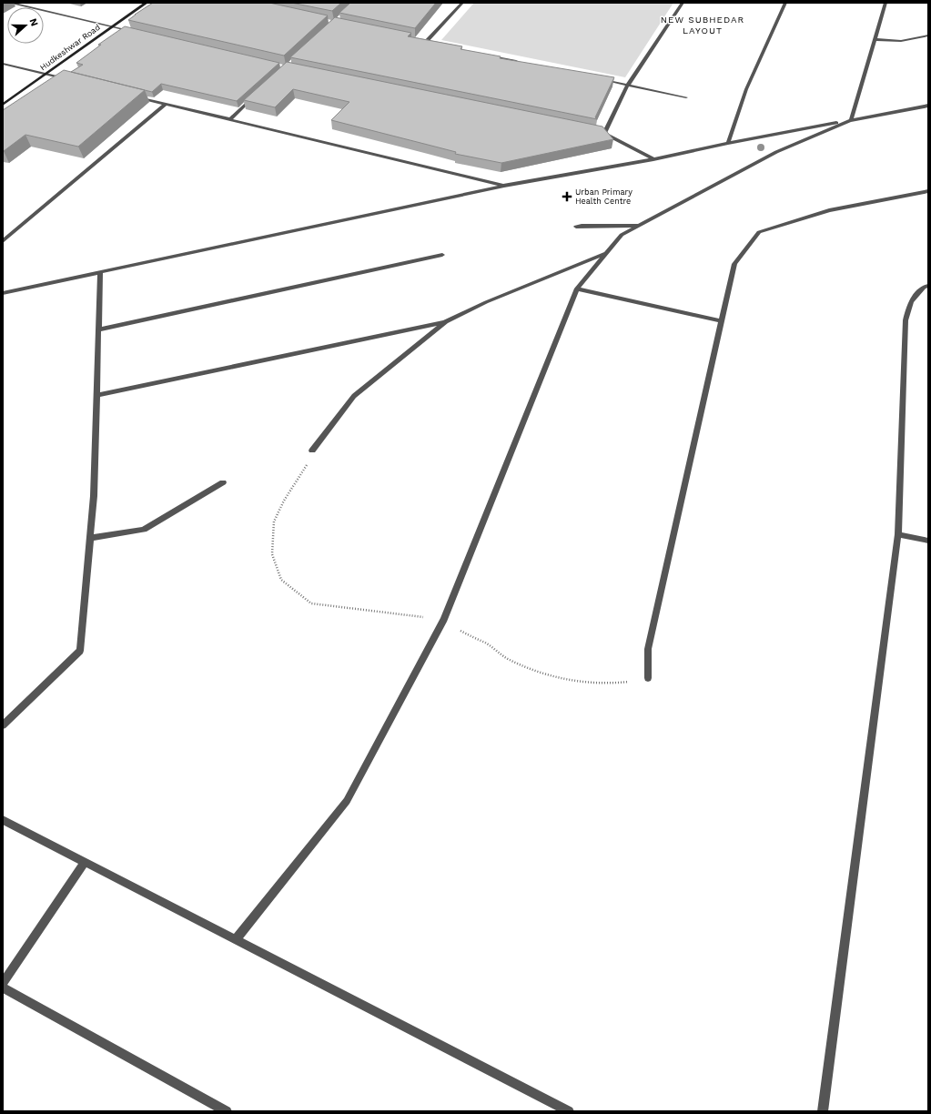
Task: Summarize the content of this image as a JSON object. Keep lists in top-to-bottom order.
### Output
{
  "streets": {
    "main road": ["Hudkeshwar Road"]
  },
  "districts": ["NEW SUBHEDAR LAYOUT"],
  "places": {
    "health": ["Urban Primary Health Centre"]
  },
  "north": "right"
}
